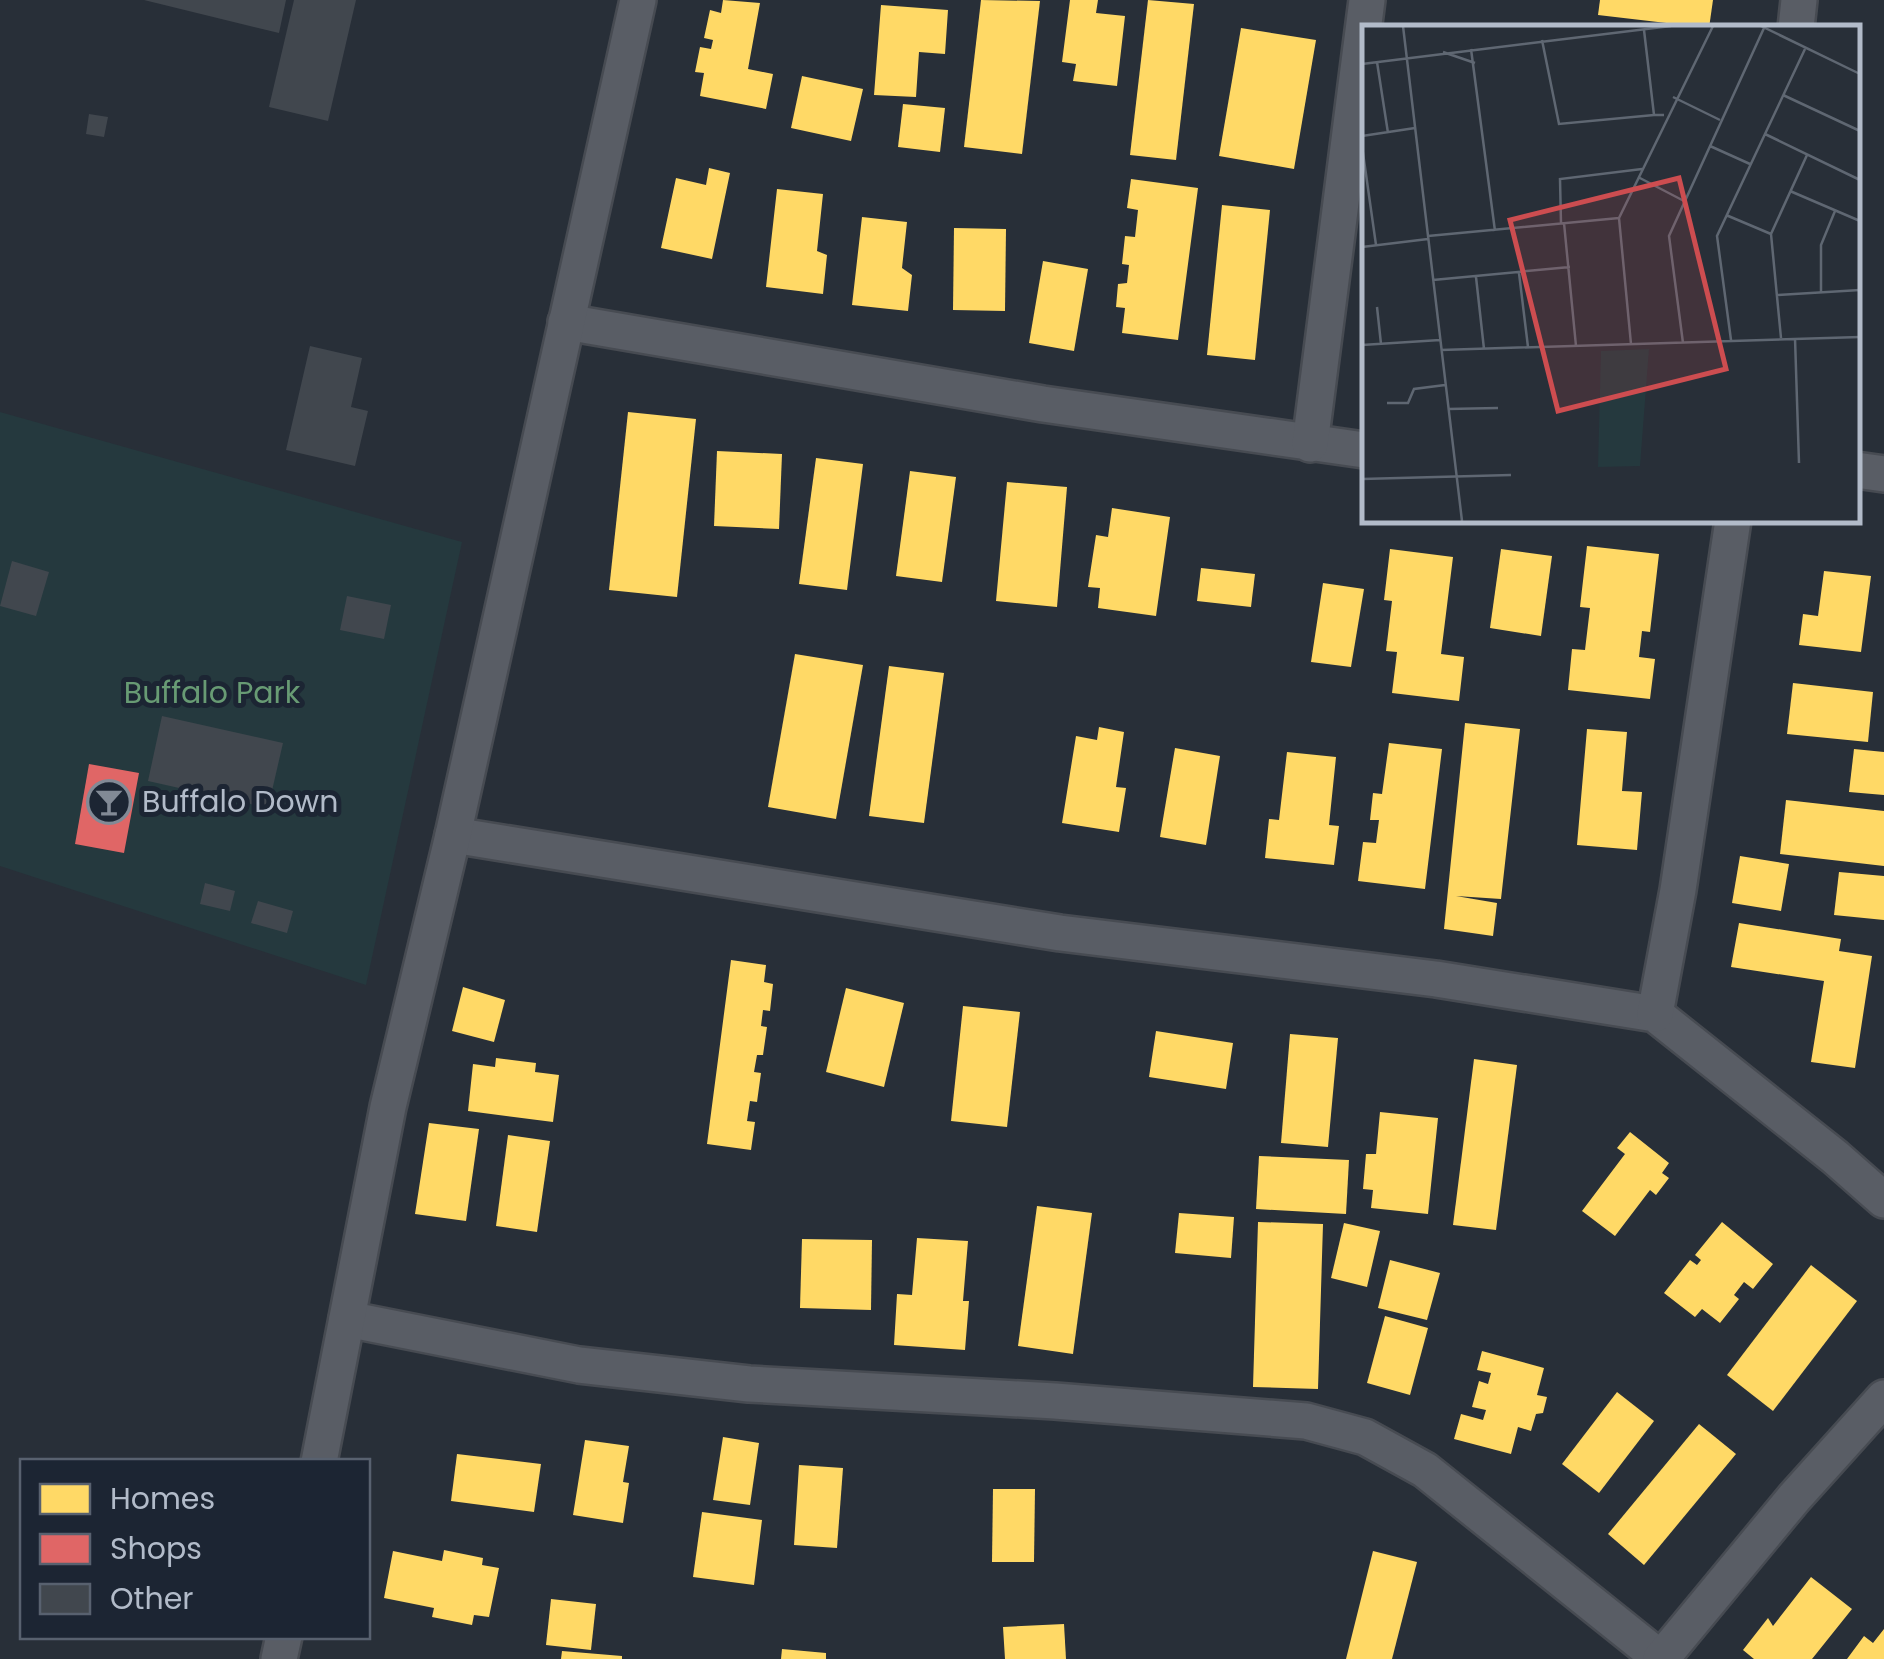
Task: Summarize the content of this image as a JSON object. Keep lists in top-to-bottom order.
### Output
{
  "parks": ["Buffalo Park"],
  "places": {
    "bar": ["Buffalo Down"]
  },
  "legend": ["Homes", "Shops", "Other"]
}
